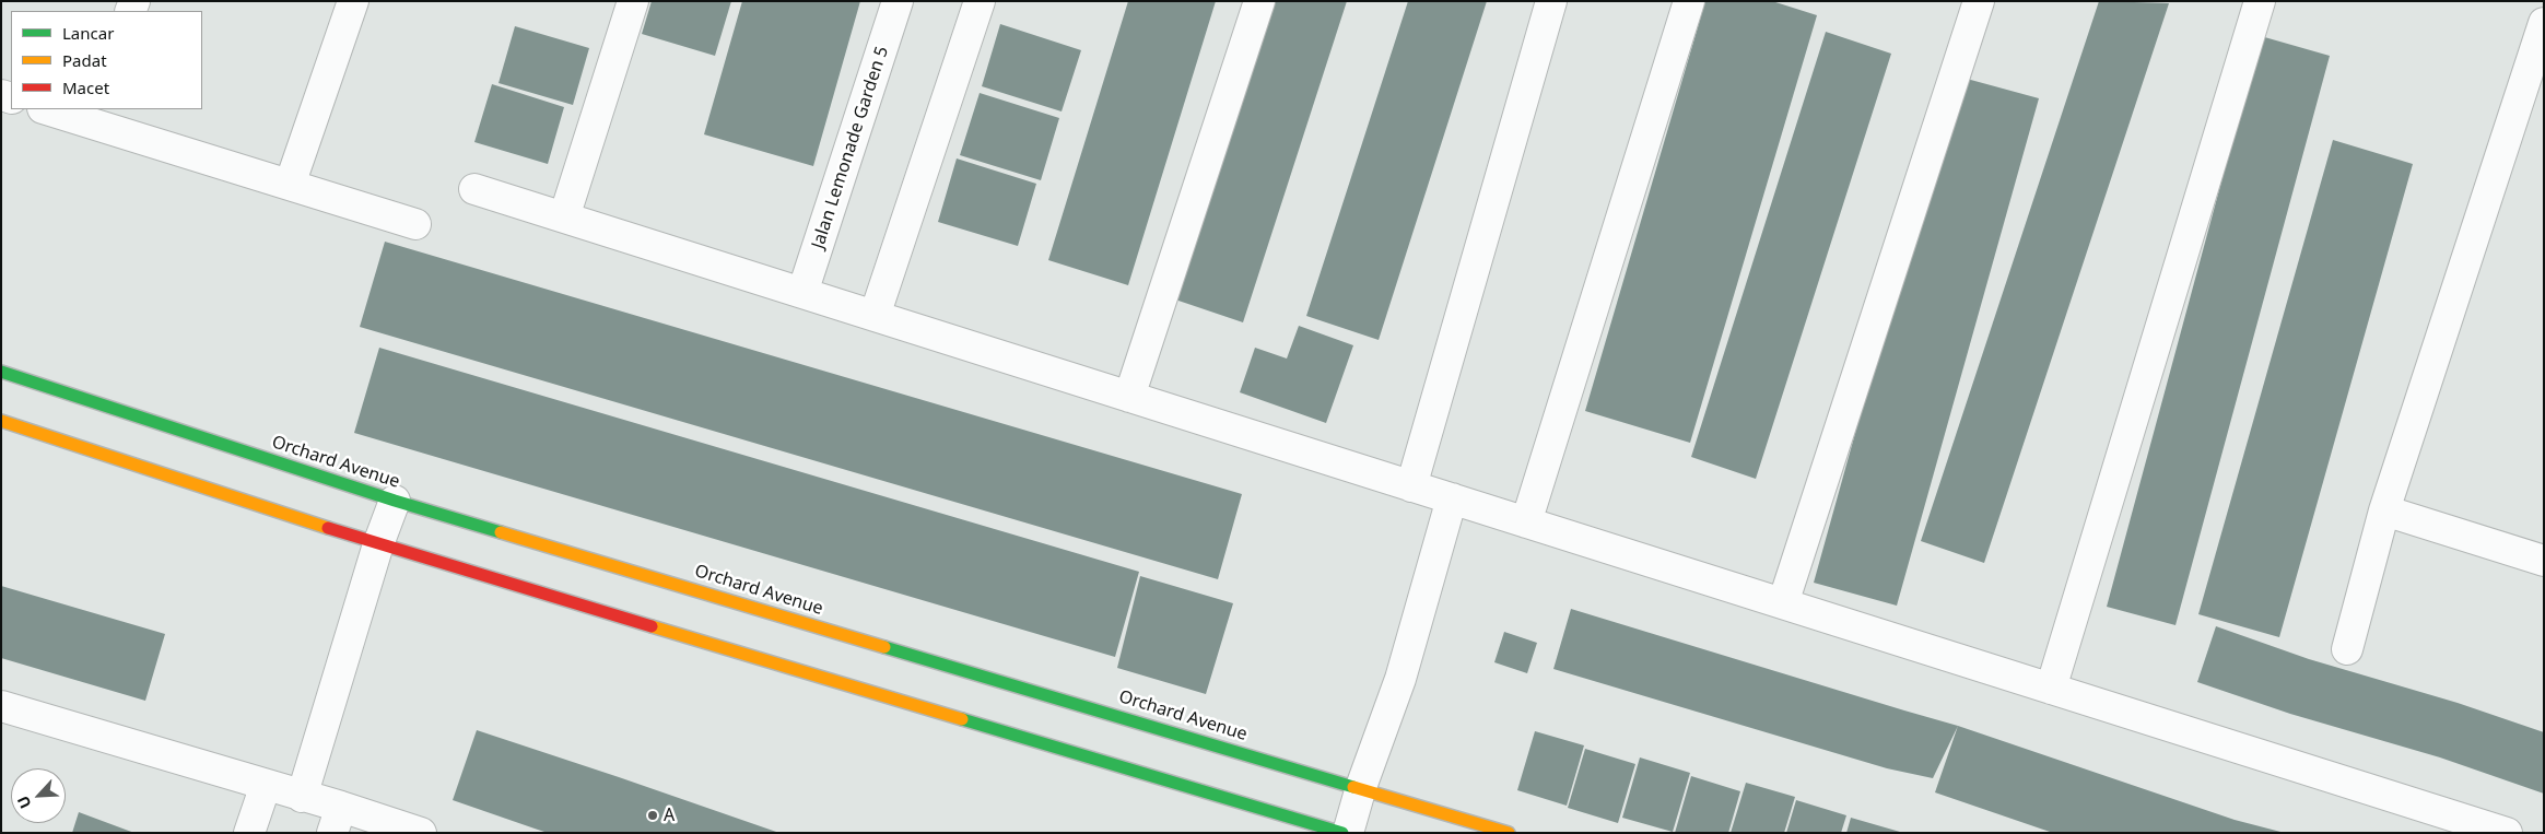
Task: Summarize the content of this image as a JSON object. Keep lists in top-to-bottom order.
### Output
{
  "streets": {
    "street": ["Jalan Lemonade Garden 5", "Orchard Avenue"]
  },
  "places": ["A"],
  "legend": ["Lancar", "Padat", "Macet"],
  "north": "bottom left"
}
